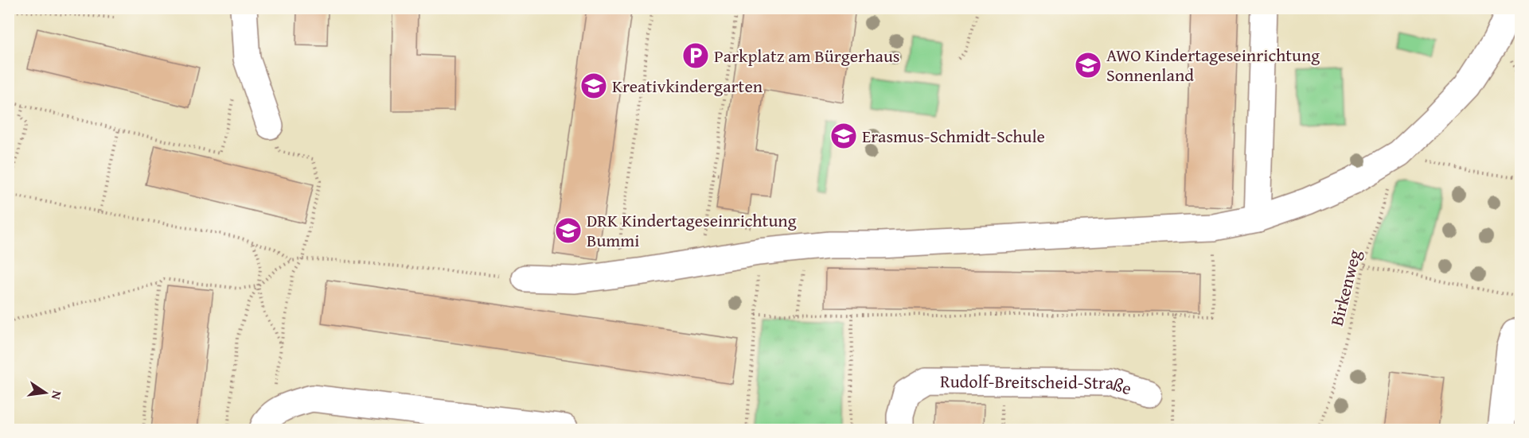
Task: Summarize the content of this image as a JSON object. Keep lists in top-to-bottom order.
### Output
{
  "streets": {
    "street": ["Rudolf-Breitscheid-Straße"],
    "path": ["Birkenweg"]
  },
  "places": {
    "parking": ["Parkplatz am Bürgerhaus"],
    "school or university": [
      "AWO Kindertageseinrichtung Sonnenland",
      "Kreativkindergarten",
      "Erasmus-Schmidt-Schule",
      "DRK Kindertageseinrichtung Bummi"
    ]
  },
  "north": "right"
}
